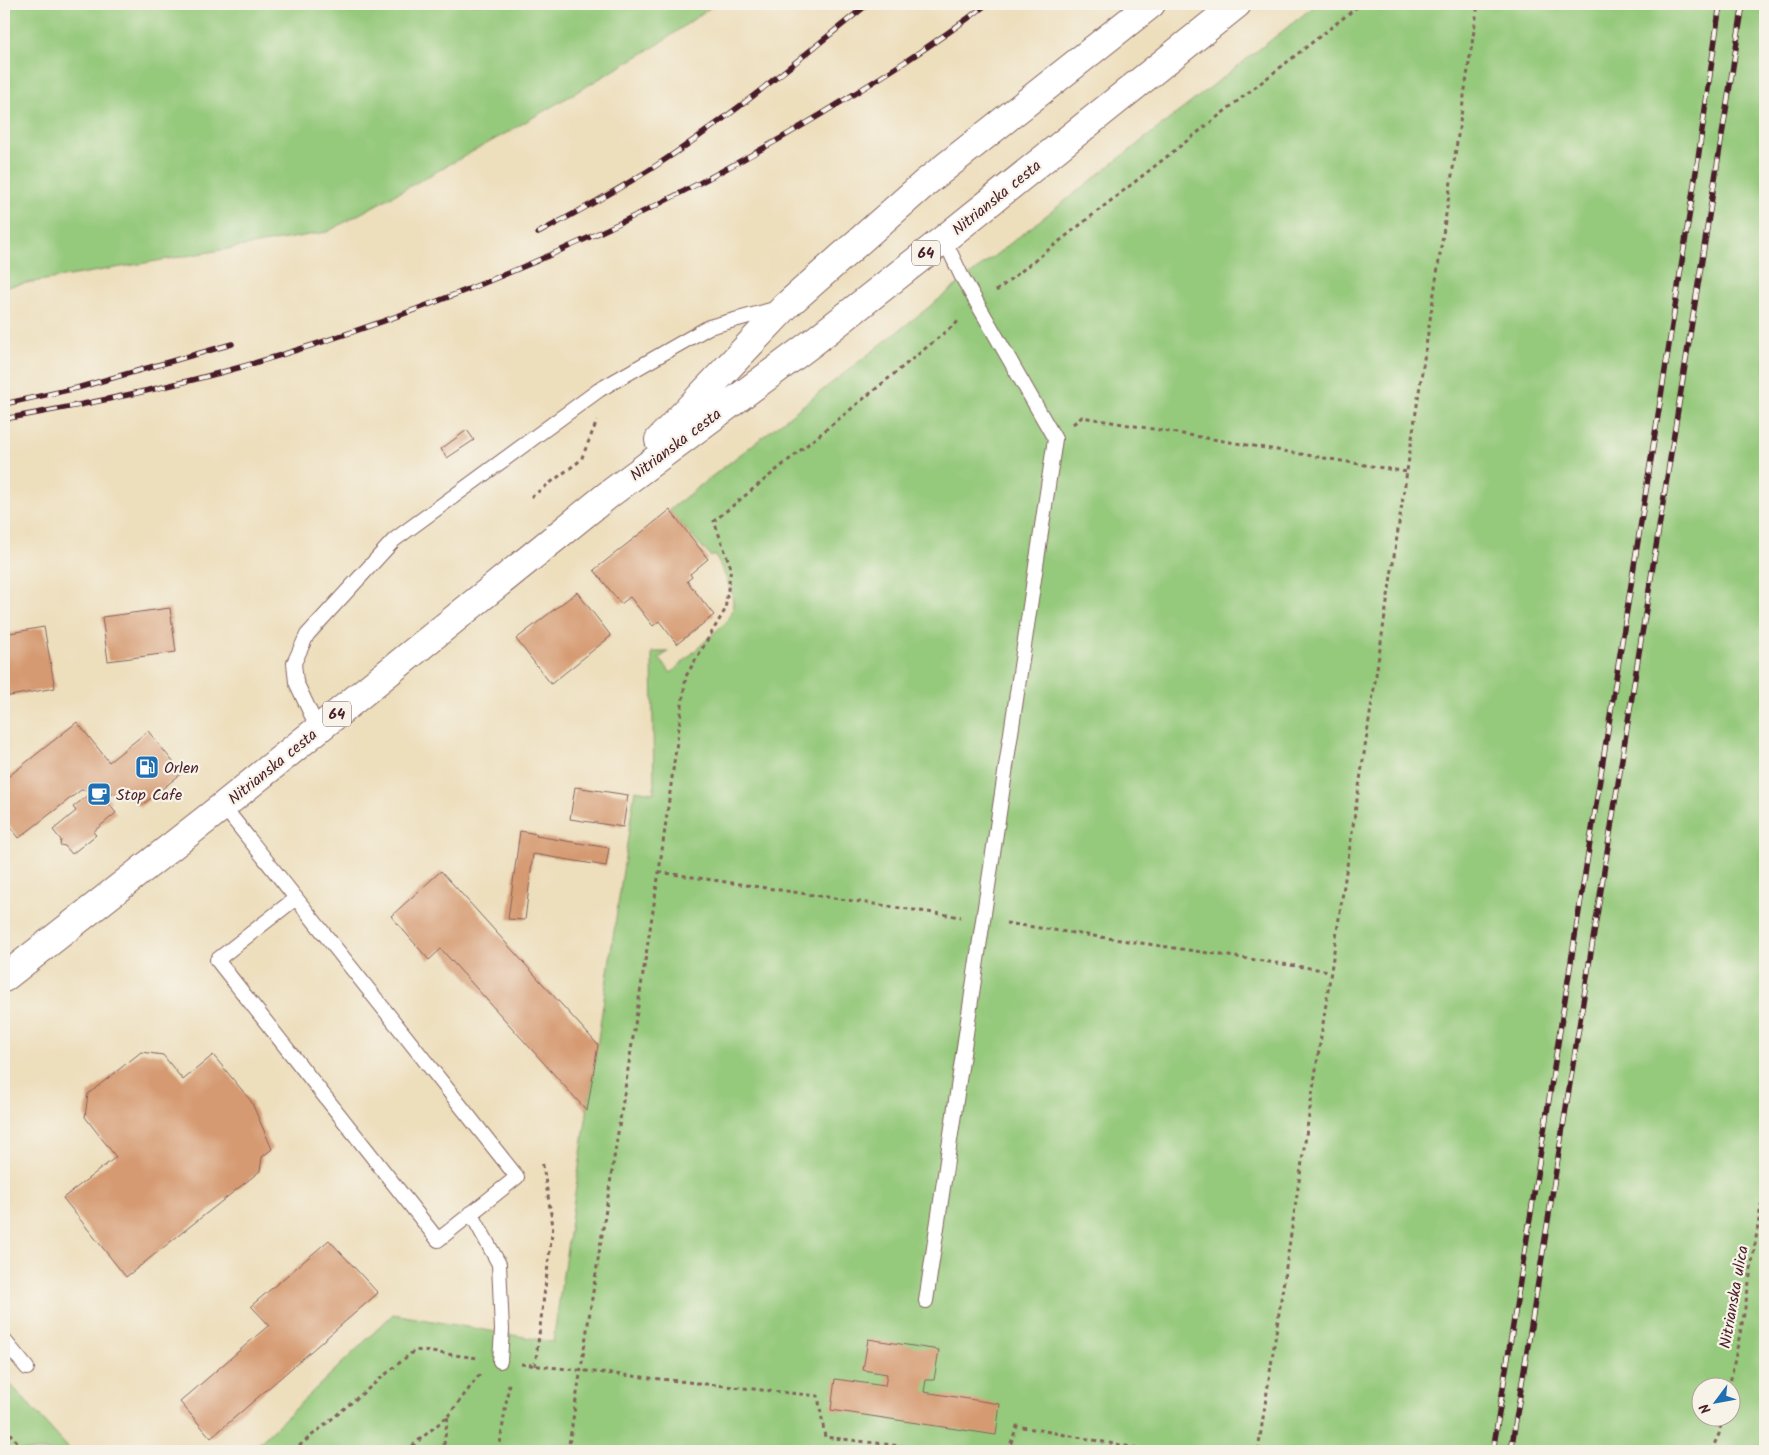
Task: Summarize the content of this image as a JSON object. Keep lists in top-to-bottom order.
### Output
{
  "streets": {
    "main road": ["Nitrianska cesta", "64"],
    "path": ["Nitrianska ulica"]
  },
  "places": {
    "fuel station": ["Orlen"],
    "cafe": ["Stop Cafe"]
  },
  "north": "bottom left"
}
